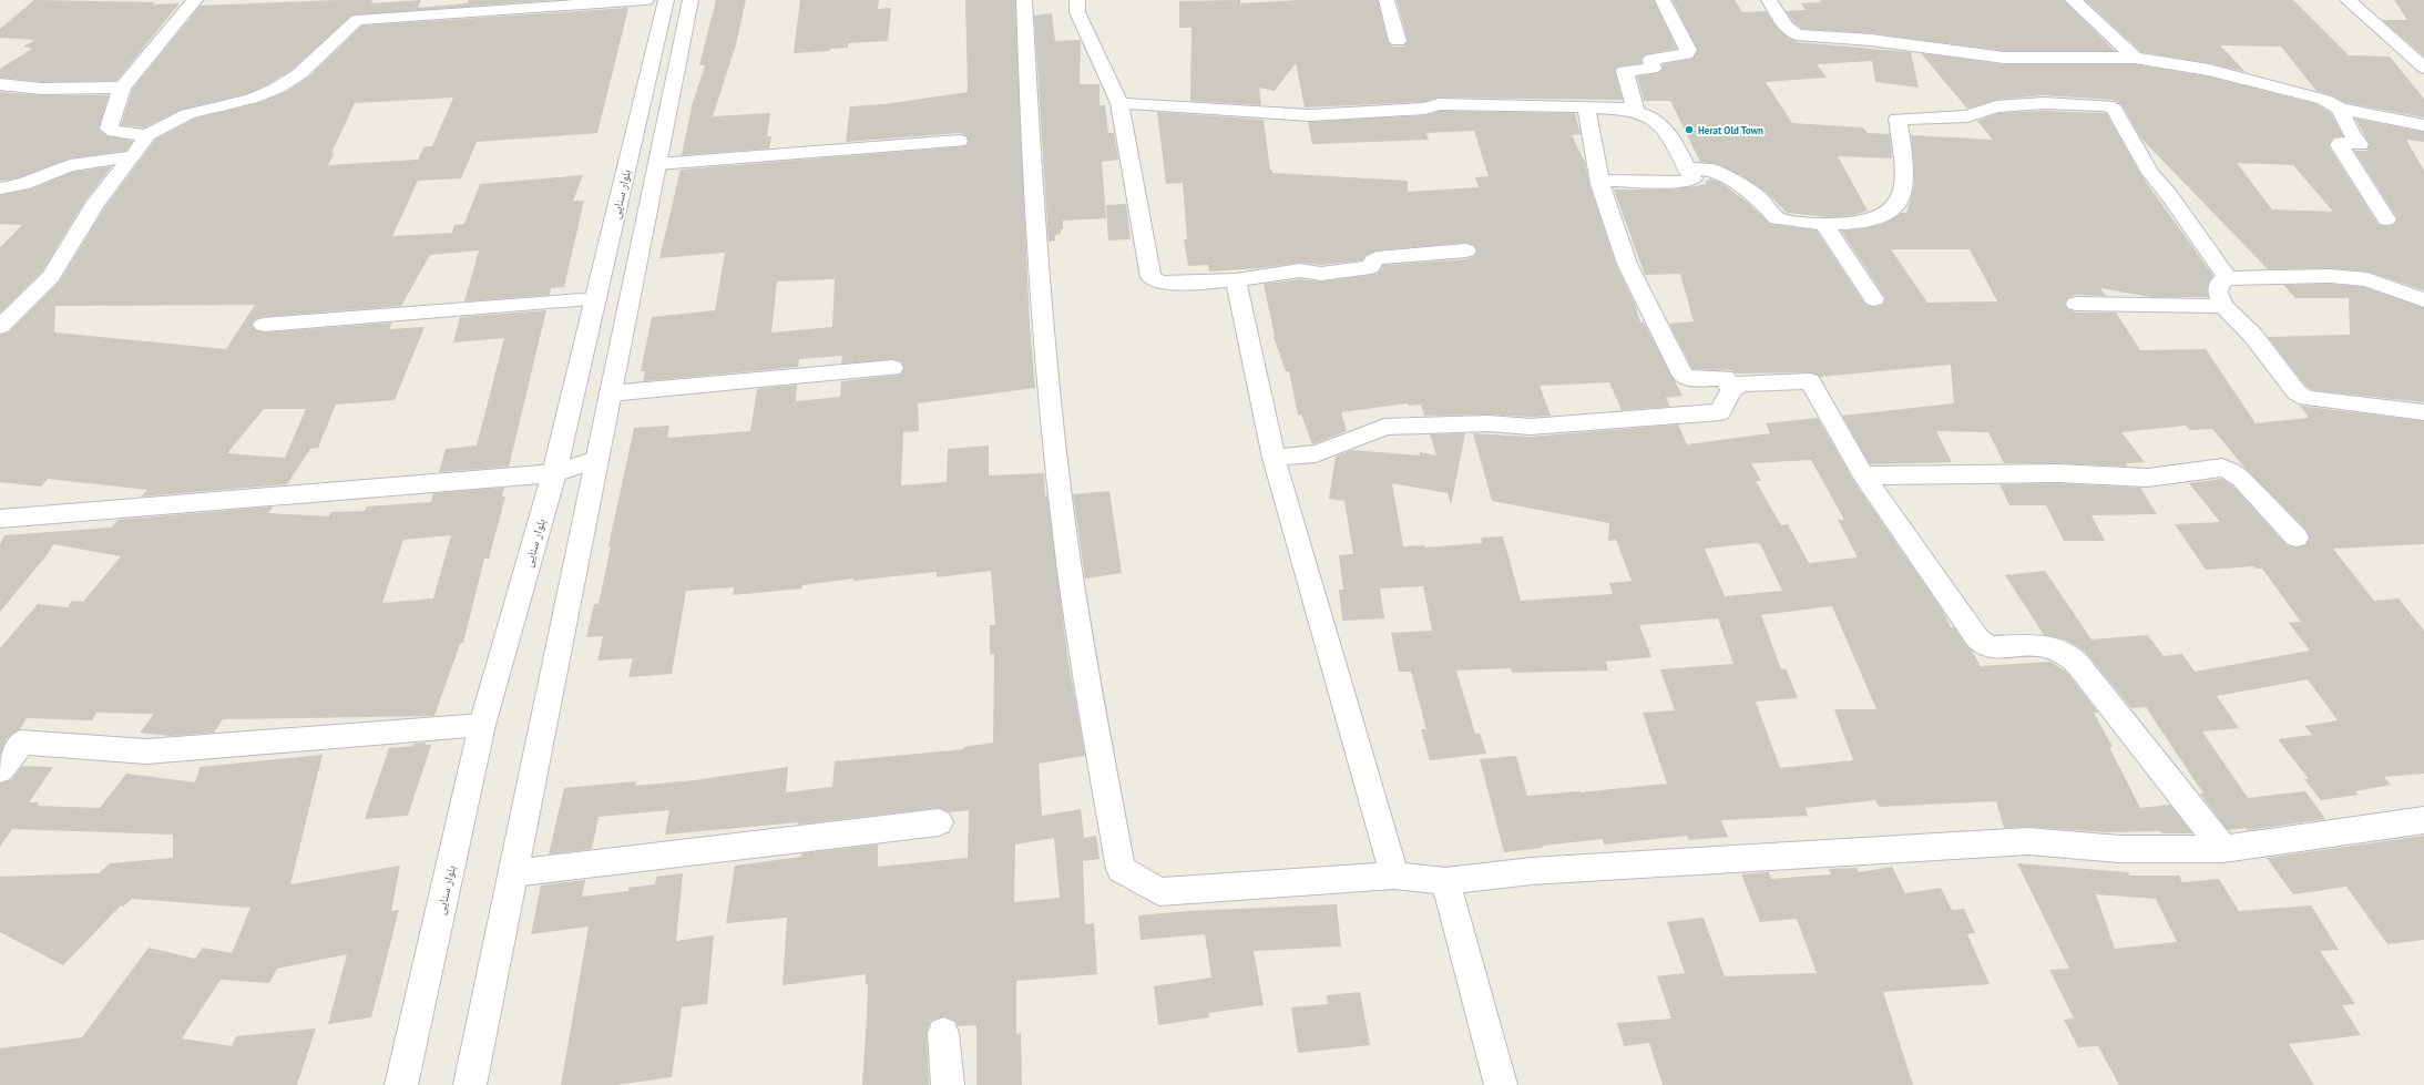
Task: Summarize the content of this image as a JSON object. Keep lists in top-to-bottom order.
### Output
{
  "streets": {
    "street": ["بلوار سنایی"]
  },
  "places": ["Herat Old Town"]
}
